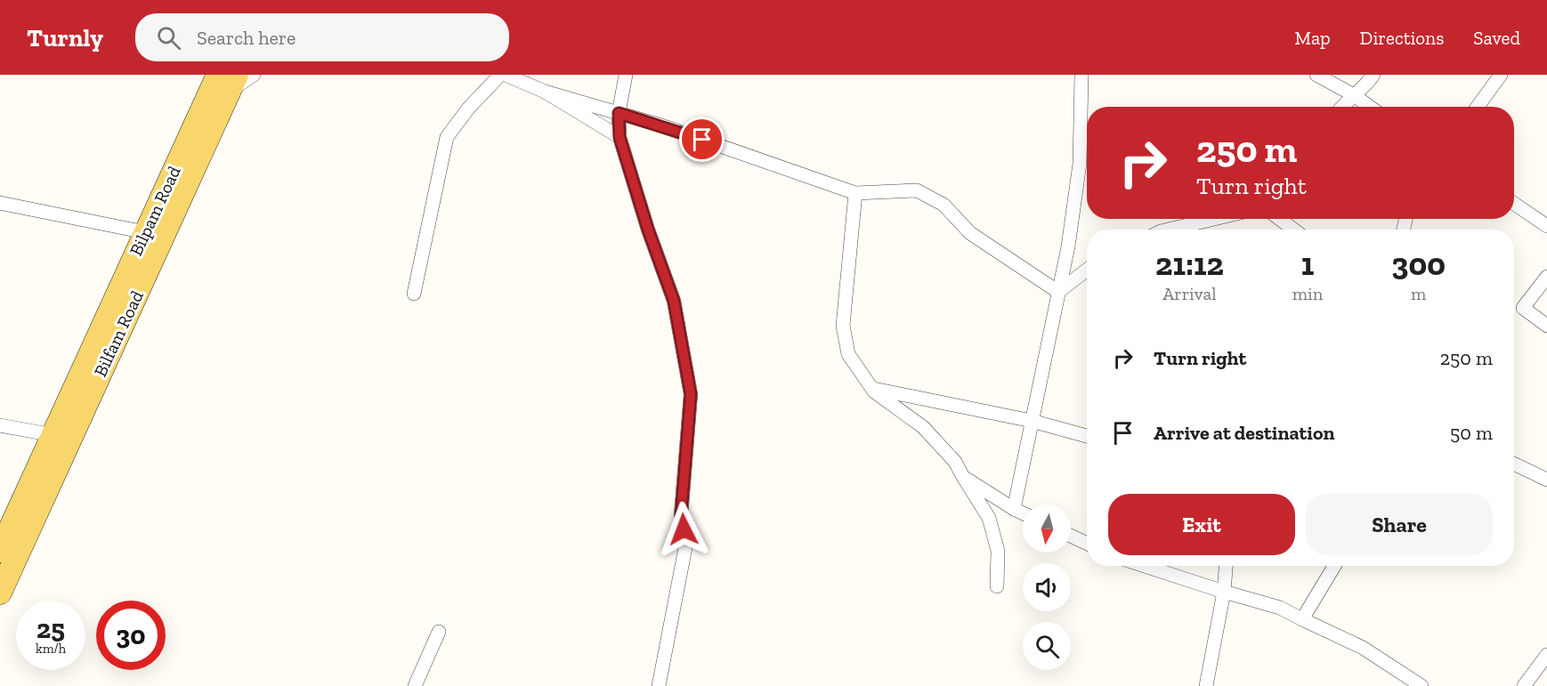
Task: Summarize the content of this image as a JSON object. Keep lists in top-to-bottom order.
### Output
{
  "streets": {
    "main road": ["Bilpam Road", "Bilfam Road"]
  },
  "crossings": [
    ["Bilpam Road", "Bilfam Road"]
  ],
  "north": "bottom",
  "page": {
    "header": "Turnly",
    "search": "Search here",
    "nav": ["Map", "Directions", "Saved"],
    "turn": ["250 m", "Turn right"],
    "eta": [
      "21:12",
      "Arrival",
      "1",
      "min",
      "300",
      "m"
    ],
    "list": [
      {
        "name": "Turn right",
        "value": "250 m"
      },
      {
        "name": "Arrive at destination",
        "value": "50 m"
      }
    ],
    "buttons": ["Exit", "Share"],
    "speed": "25 km/h",
    "limit": "30"
  }
}
